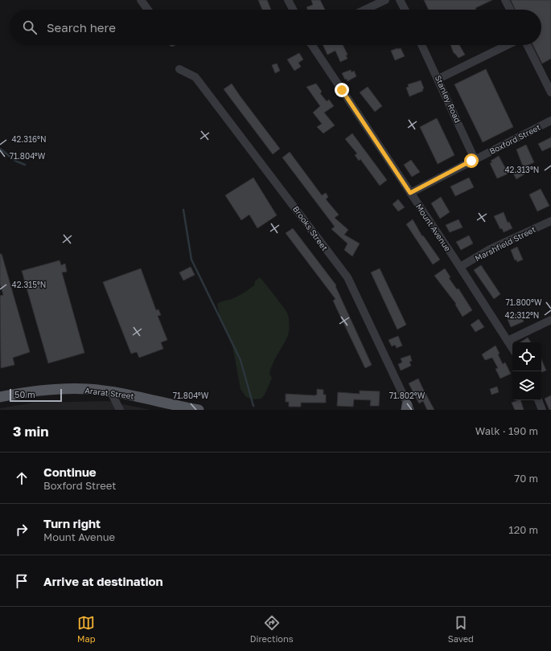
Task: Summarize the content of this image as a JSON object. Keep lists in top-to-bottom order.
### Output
{
  "streets": {
    "main road": ["Ararat Street"],
    "street": [
      "Stanley Road",
      "Boxford Street",
      "Mount Avenue",
      "Brooks Street",
      "Marshfield Street"
    ]
  },
  "crossings": [
    ["Stanley Road", "Boxford Street"],
    ["Boxford Street", "Mount Avenue"],
    ["Mount Avenue", "Marshfield Street"]
  ],
  "scale_bar": "50 m",
  "page": {
    "search": "Search here",
    "scale": "50 m",
    "heading": ["3 min", "Walk · 190 m"],
    "list": [
      ["Continue", "Boxford Street", "70 m"],
      ["Turn right", "Mount Avenue", "120 m"],
      "Arrive at destination"
    ],
    "nav": ["Map", "Directions", "Saved"]
  },
  "coordinates": [
    "42.316°N",
    "71.804°W",
    "42.313°N",
    "42.315°N",
    "71.800°W",
    "42.312°N",
    "71.802°W"
  ]
}
